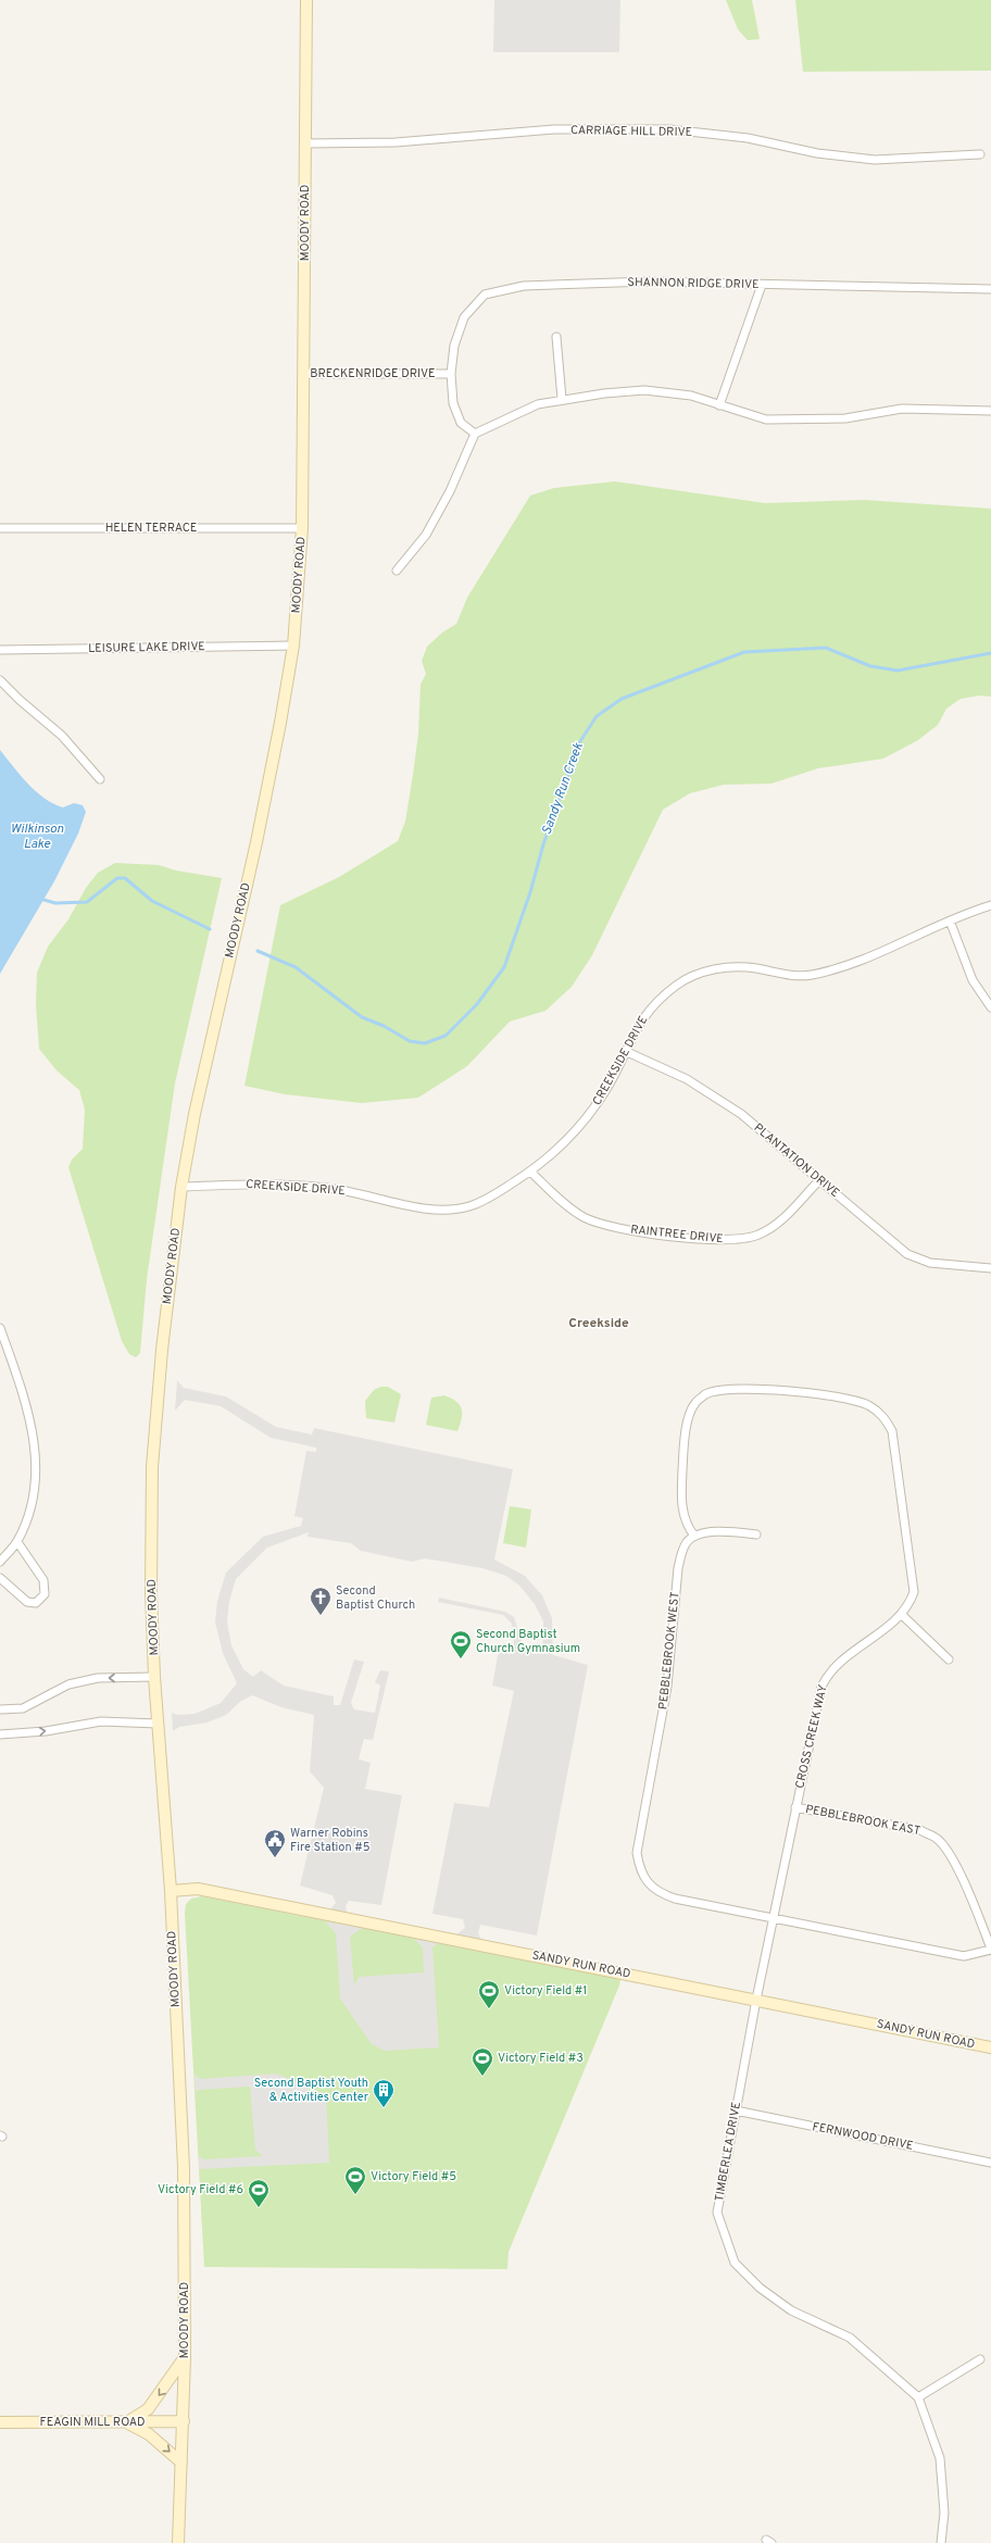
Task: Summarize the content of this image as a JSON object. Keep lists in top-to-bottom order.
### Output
{
  "streets": {
    "main road": ["MOODY ROAD", "SANDY RUN ROAD", "FEAGIN MILL ROAD"],
    "street": [
      "CARRIAGE HILL DRIVE",
      "SHANNON RIDGE DRIVE",
      "BRECKENRIDGE DRIVE",
      "HELEN TERRACE",
      "LEISURE LAKE DRIVE",
      "CREEKSIDE DRIVE",
      "PLANTATION DRIVE",
      "RAINTREE DRIVE",
      "PEBBLEBROOK WEST",
      "CROSS CREEK WAY",
      "PEBBLEBROOK EAST",
      "FERNWOOD DRIVE",
      "TIMBERLEA DRIVE"
    ]
  },
  "crossings": [
    ["CARRIAGE HILL DRIVE", "MOODY ROAD"],
    ["MOODY ROAD", "BRECKENRIDGE DRIVE"],
    ["MOODY ROAD", "HELEN TERRACE"],
    ["MOODY ROAD", "LEISURE LAKE DRIVE"],
    ["MOODY ROAD", "CREEKSIDE DRIVE"],
    ["MOODY ROAD", "SANDY RUN ROAD"],
    ["MOODY ROAD", "FEAGIN MILL ROAD"],
    ["SHANNON RIDGE DRIVE", "BRECKENRIDGE DRIVE"],
    ["CREEKSIDE DRIVE", "PLANTATION DRIVE"],
    ["CREEKSIDE DRIVE", "RAINTREE DRIVE"],
    ["PLANTATION DRIVE", "RAINTREE DRIVE"],
    ["PEBBLEBROOK WEST", "CROSS CREEK WAY"],
    ["PEBBLEBROOK WEST", "PEBBLEBROOK EAST"],
    ["CROSS CREEK WAY", "PEBBLEBROOK EAST"],
    ["CROSS CREEK WAY", "SANDY RUN ROAD"],
    ["CROSS CREEK WAY", "TIMBERLEA DRIVE"],
    ["SANDY RUN ROAD", "TIMBERLEA DRIVE"],
    ["FERNWOOD DRIVE", "TIMBERLEA DRIVE"]
  ],
  "districts": ["Creekside"],
  "water": ["Sandy Run Creek", "Wilkinson Lake"],
  "places": {
    "church": ["Second Baptist Church"],
    "sports": [
      "Second Baptist Church Gymnasium",
      "Victory Field #1",
      "Victory Field #3",
      "Victory Field #5",
      "Victory Field #6"
    ],
    "public building": ["Warner Robins Fire Station #5"],
    "building": ["Second Baptist Youth & Activities Center"]
  }
}
